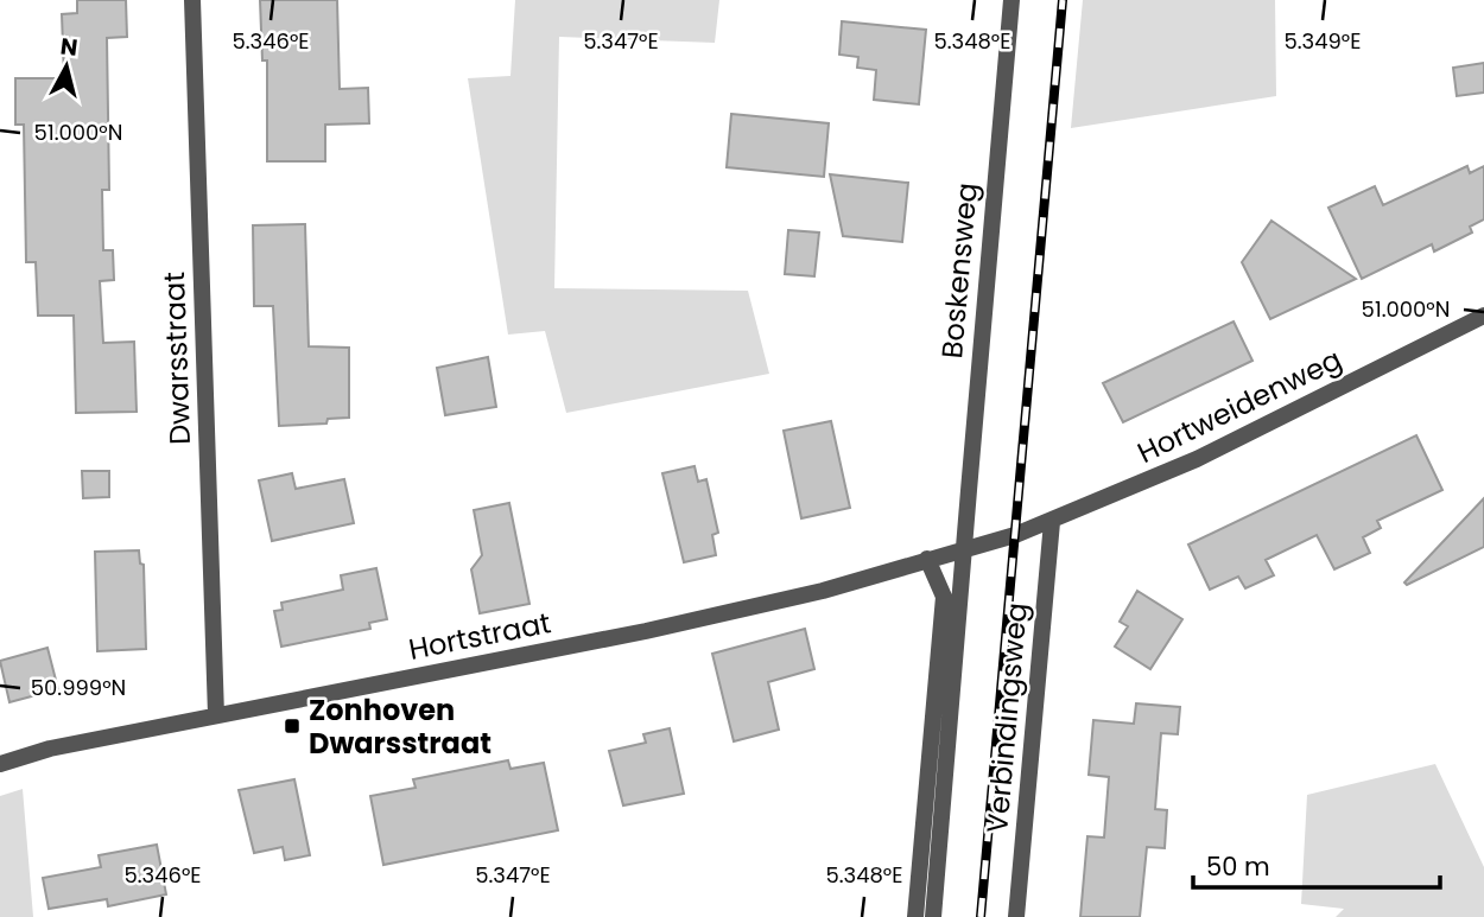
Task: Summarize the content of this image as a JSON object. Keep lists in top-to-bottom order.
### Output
{
  "streets": {
    "street": [
      "Boskensweg",
      "Dwarsstraat",
      "Hortweidenweg",
      "Hortstraat",
      "Verbindingsweg"
    ]
  },
  "crossings": [
    ["Boskensweg", "Hortstraat"],
    ["Dwarsstraat", "Hortstraat"],
    ["Hortweidenweg", "Hortstraat"],
    ["Hortweidenweg", "Verbindingsweg"]
  ],
  "places": {
    "transit": ["Zonhoven Dwarsstraat"]
  },
  "scale_bar": "50 m",
  "north": "top",
  "coordinates": [
    "5.346°E",
    "5.347°E",
    "5.348°E",
    "5.349°E",
    "51.000°N",
    "50.999°N"
  ]
}
